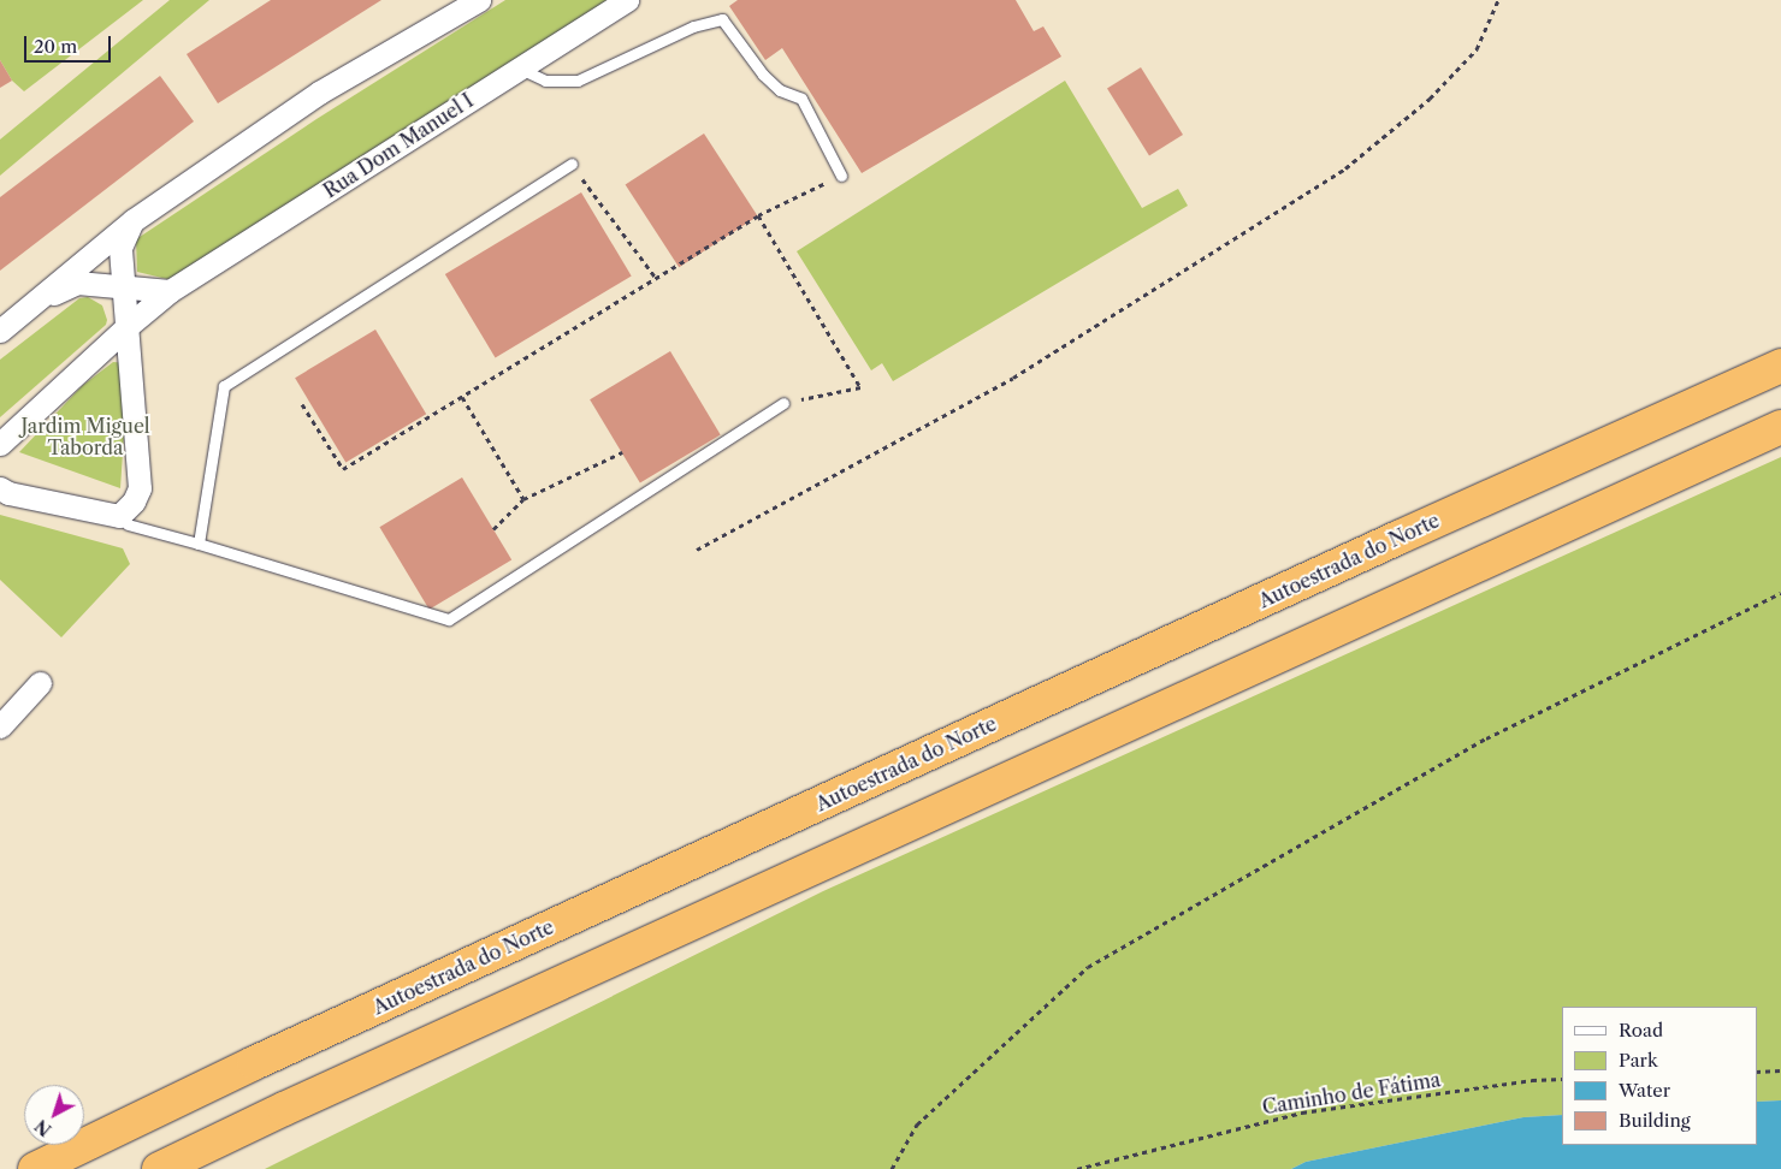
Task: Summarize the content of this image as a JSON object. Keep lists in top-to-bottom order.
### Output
{
  "streets": {
    "highway": ["Autoestrada do Norte"],
    "street": ["Rua Dom Manuel I"],
    "path": ["Caminho de Fátima"]
  },
  "parks": ["Jardim Miguel Taborda"],
  "legend": [
    "Road",
    "Park",
    "Water",
    "Building"
  ],
  "scale_bar": "20 m",
  "north": "bottom left"
}
